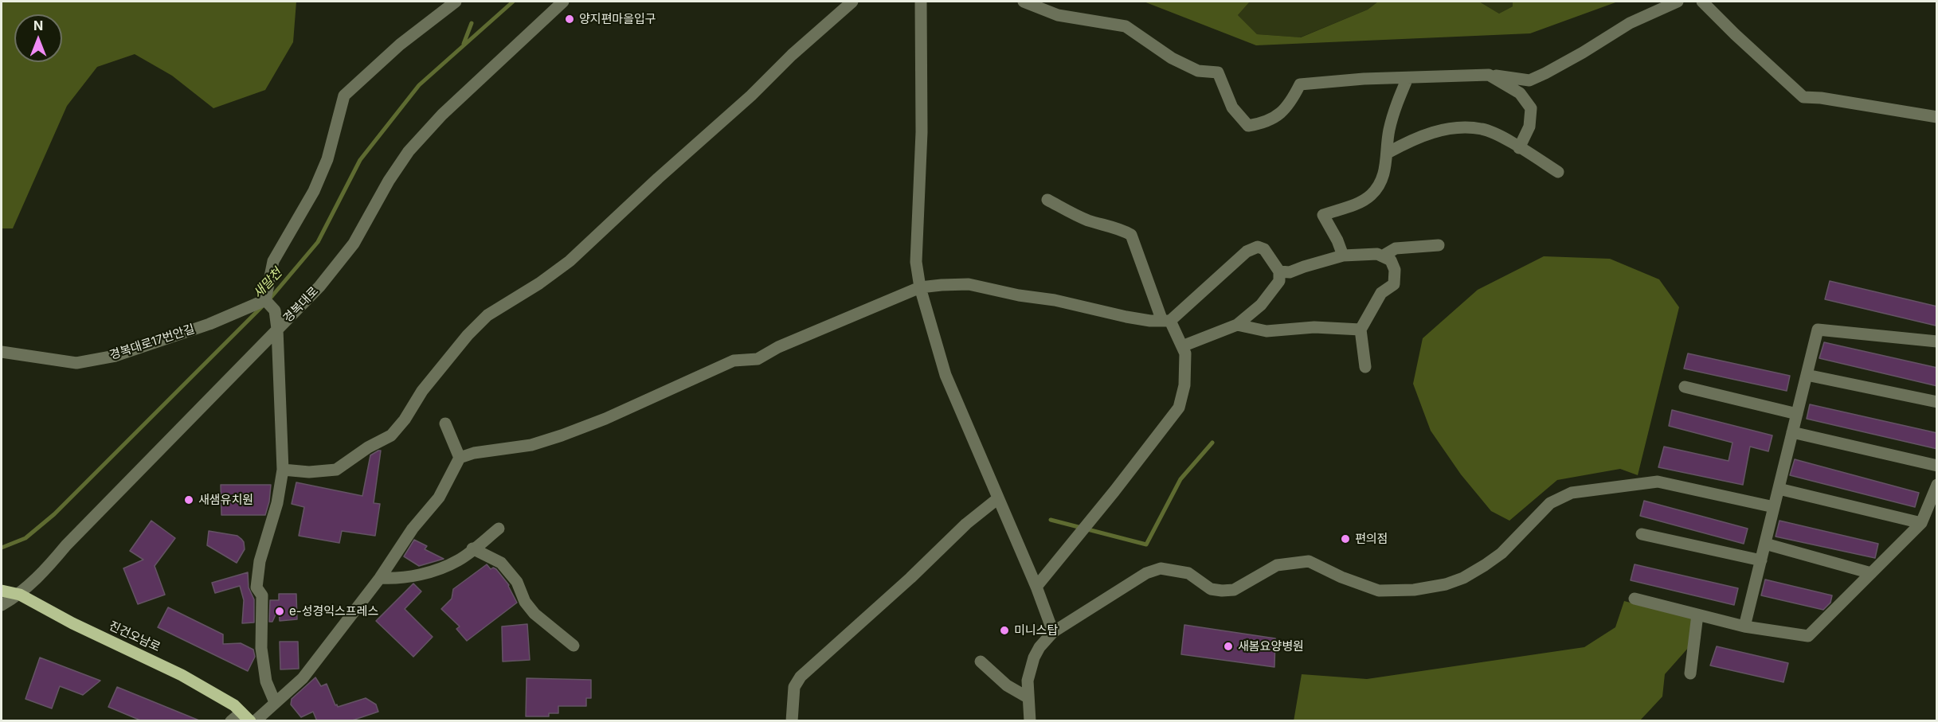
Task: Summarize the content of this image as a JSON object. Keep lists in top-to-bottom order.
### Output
{
  "streets": {
    "main road": ["진건오남로"],
    "street": ["경복대로", "경복대로17번안길"]
  },
  "crossings": [
    ["경복대로", "진건오남로"]
  ],
  "water": ["새말천"],
  "places": [
    "양지편마을입구",
    "새샘유치원",
    "편의점",
    "e-성경익스프레스",
    "미니스탑",
    "새봄요양병원"
  ],
  "north": "top"
}
